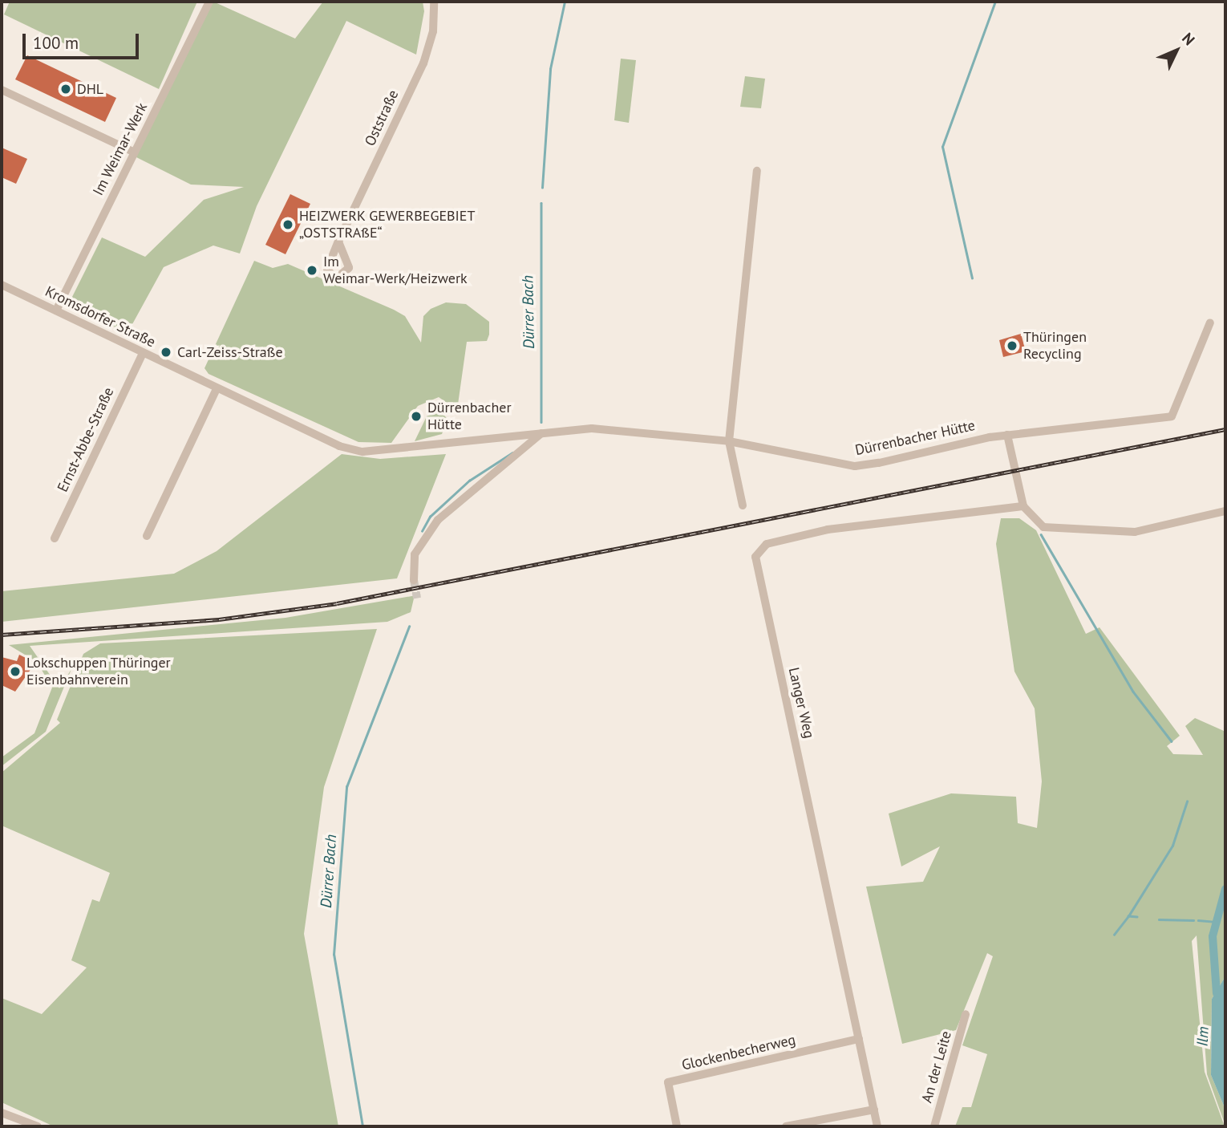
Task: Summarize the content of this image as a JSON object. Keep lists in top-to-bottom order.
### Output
{
  "streets": {
    "street": [
      "Oststraße",
      "Im Weimar-Werk",
      "Kromsdorfer Straße",
      "Dürrenbacher Hütte",
      "Ernst-Abbe-Straße",
      "Langer Weg",
      "Glockenbecherweg",
      "An der Leite"
    ]
  },
  "crossings": [
    ["Im Weimar-Werk", "Kromsdorfer Straße"],
    ["Kromsdorfer Straße", "Dürrenbacher Hütte"],
    ["Kromsdorfer Straße", "Ernst-Abbe-Straße"],
    ["Langer Weg", "Glockenbecherweg"]
  ],
  "water": ["Dürrer Bach", "Ilm"],
  "places": [
    "DHL",
    "HEIZWERK GEWERBEGEBIET „OSTSTRAßE“",
    "Im Weimar-Werk/Heizwerk",
    "Thüringen Recycling",
    "Carl-Zeiss-Straße",
    "Dürrenbacher Hütte",
    "Lokschuppen Thüringer Eisenbahnverein"
  ],
  "scale_bar": "100 m",
  "north": "top right"
}
